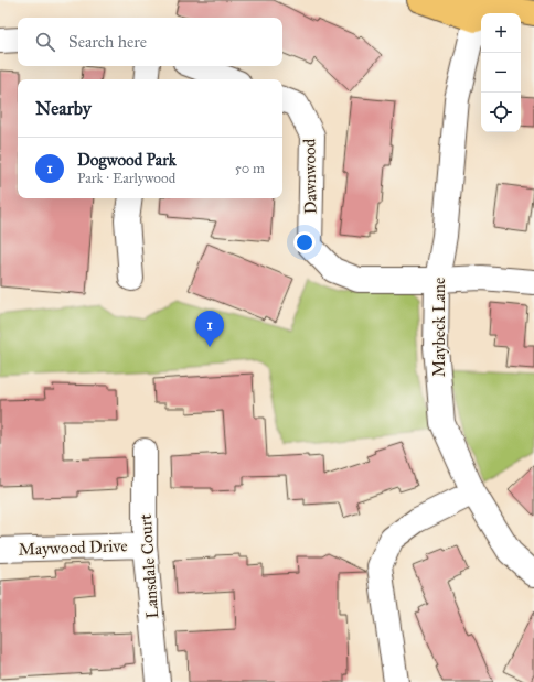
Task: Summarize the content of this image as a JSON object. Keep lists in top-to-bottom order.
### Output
{
  "streets": {
    "street": [
      "Dawnwood",
      "Maybeck Lane",
      "Maywood Drive",
      "Lansdale Court"
    ]
  },
  "crossings": [
    ["Dawnwood", "Maybeck Lane"],
    ["Maywood Drive", "Lansdale Court"]
  ],
  "page": {
    "map_buttons": ["+", "−"],
    "search": "Search here",
    "heading": "Nearby",
    "list": [
      {
        "mark": "1",
        "name": "Dogwood Park",
        "note": "Park · Earlywood",
        "value": "50 m"
      }
    ],
    "pins": "1"
  }
}
